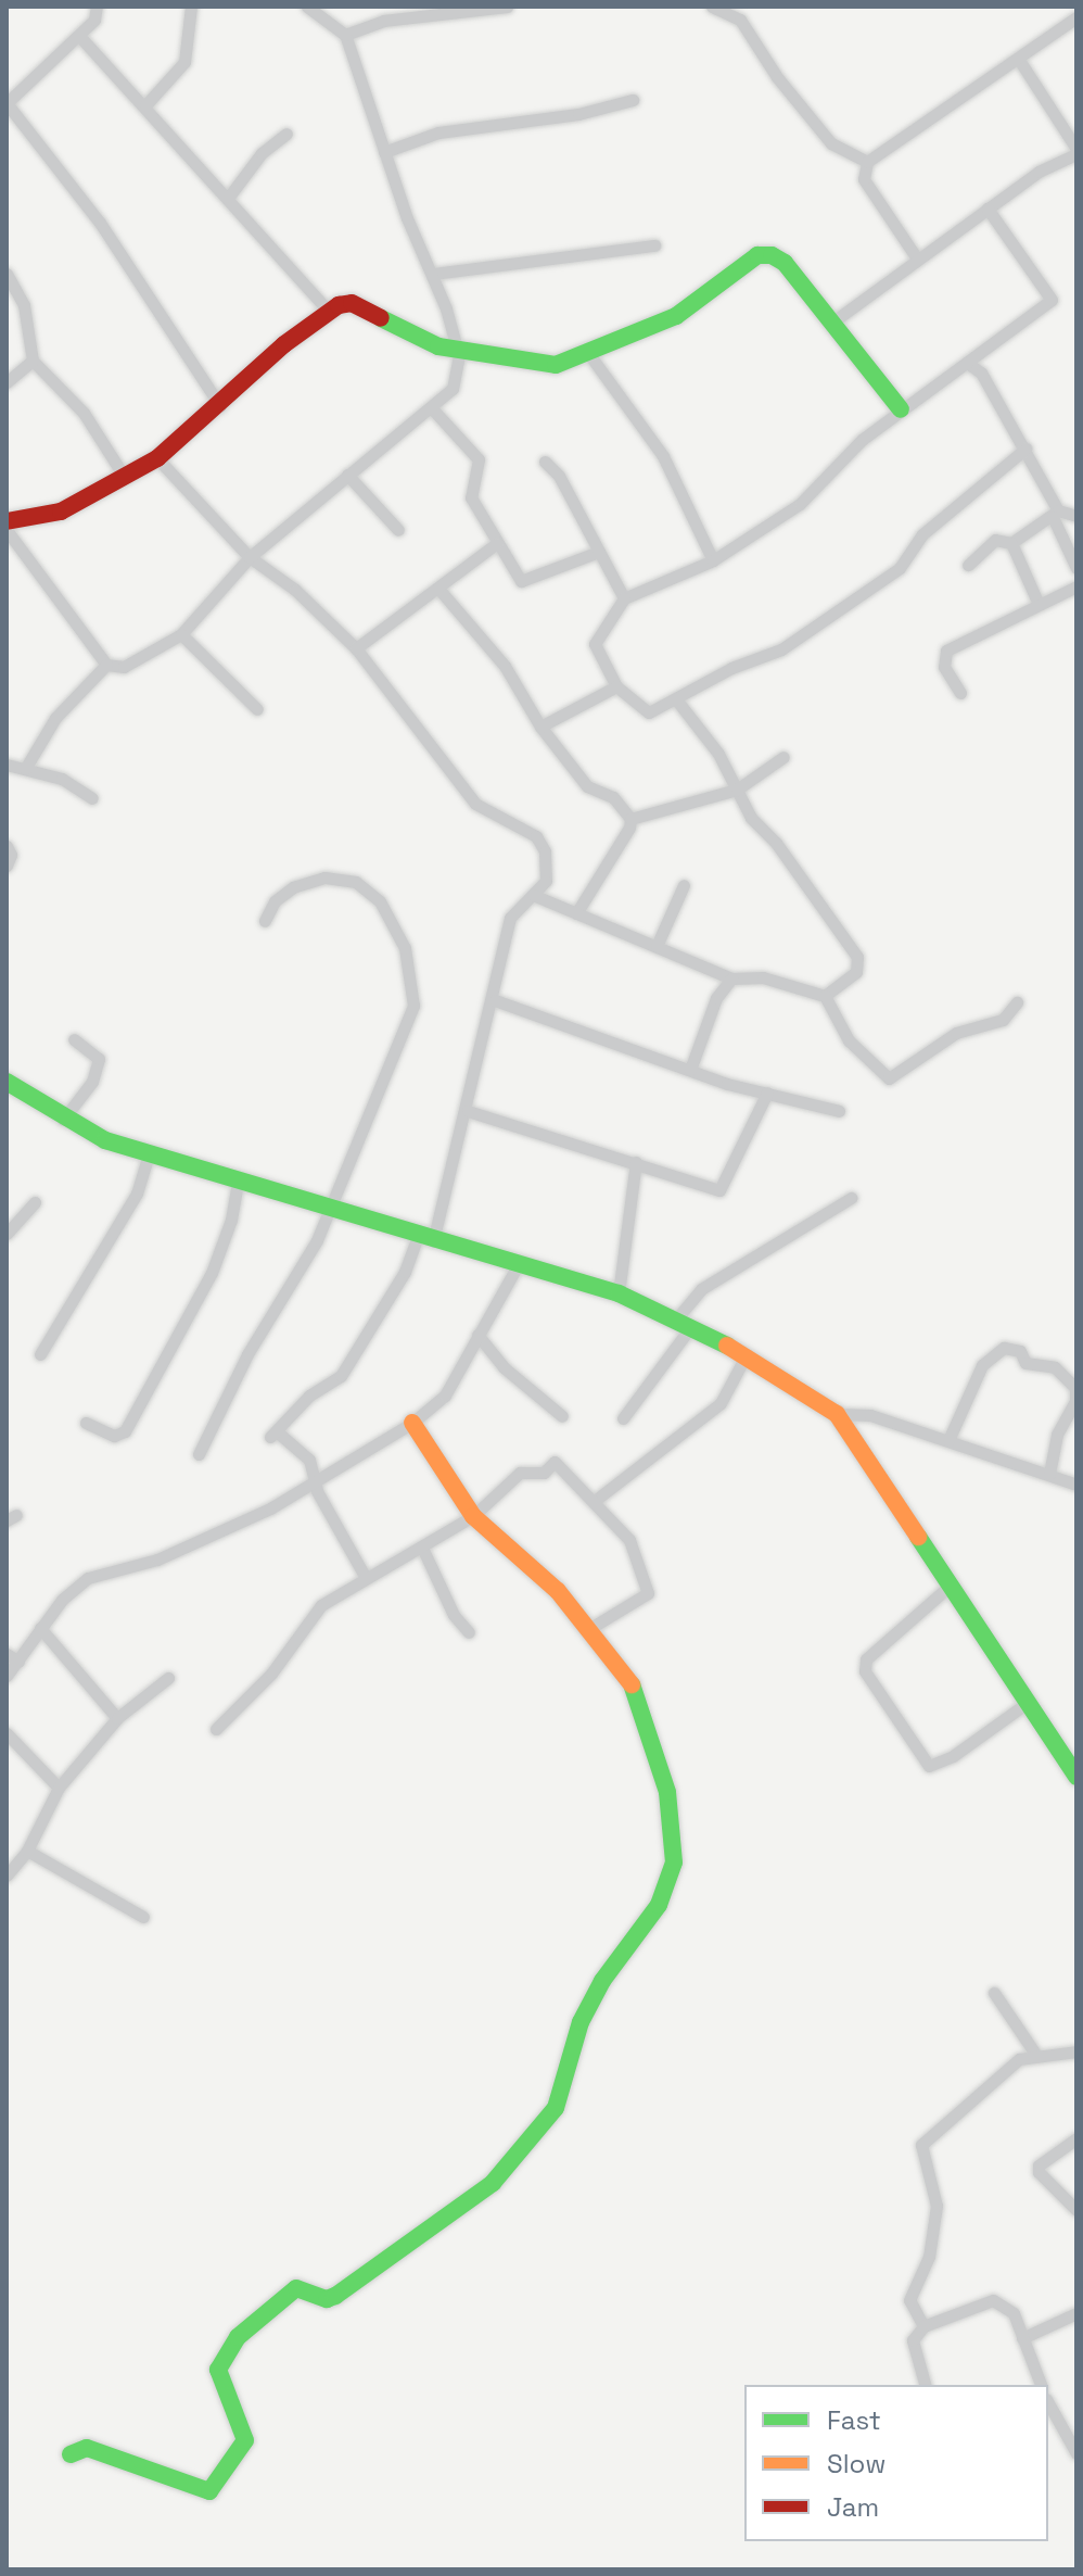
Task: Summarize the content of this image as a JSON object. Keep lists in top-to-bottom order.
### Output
{
  "legend": ["Fast", "Slow", "Jam"]
}
